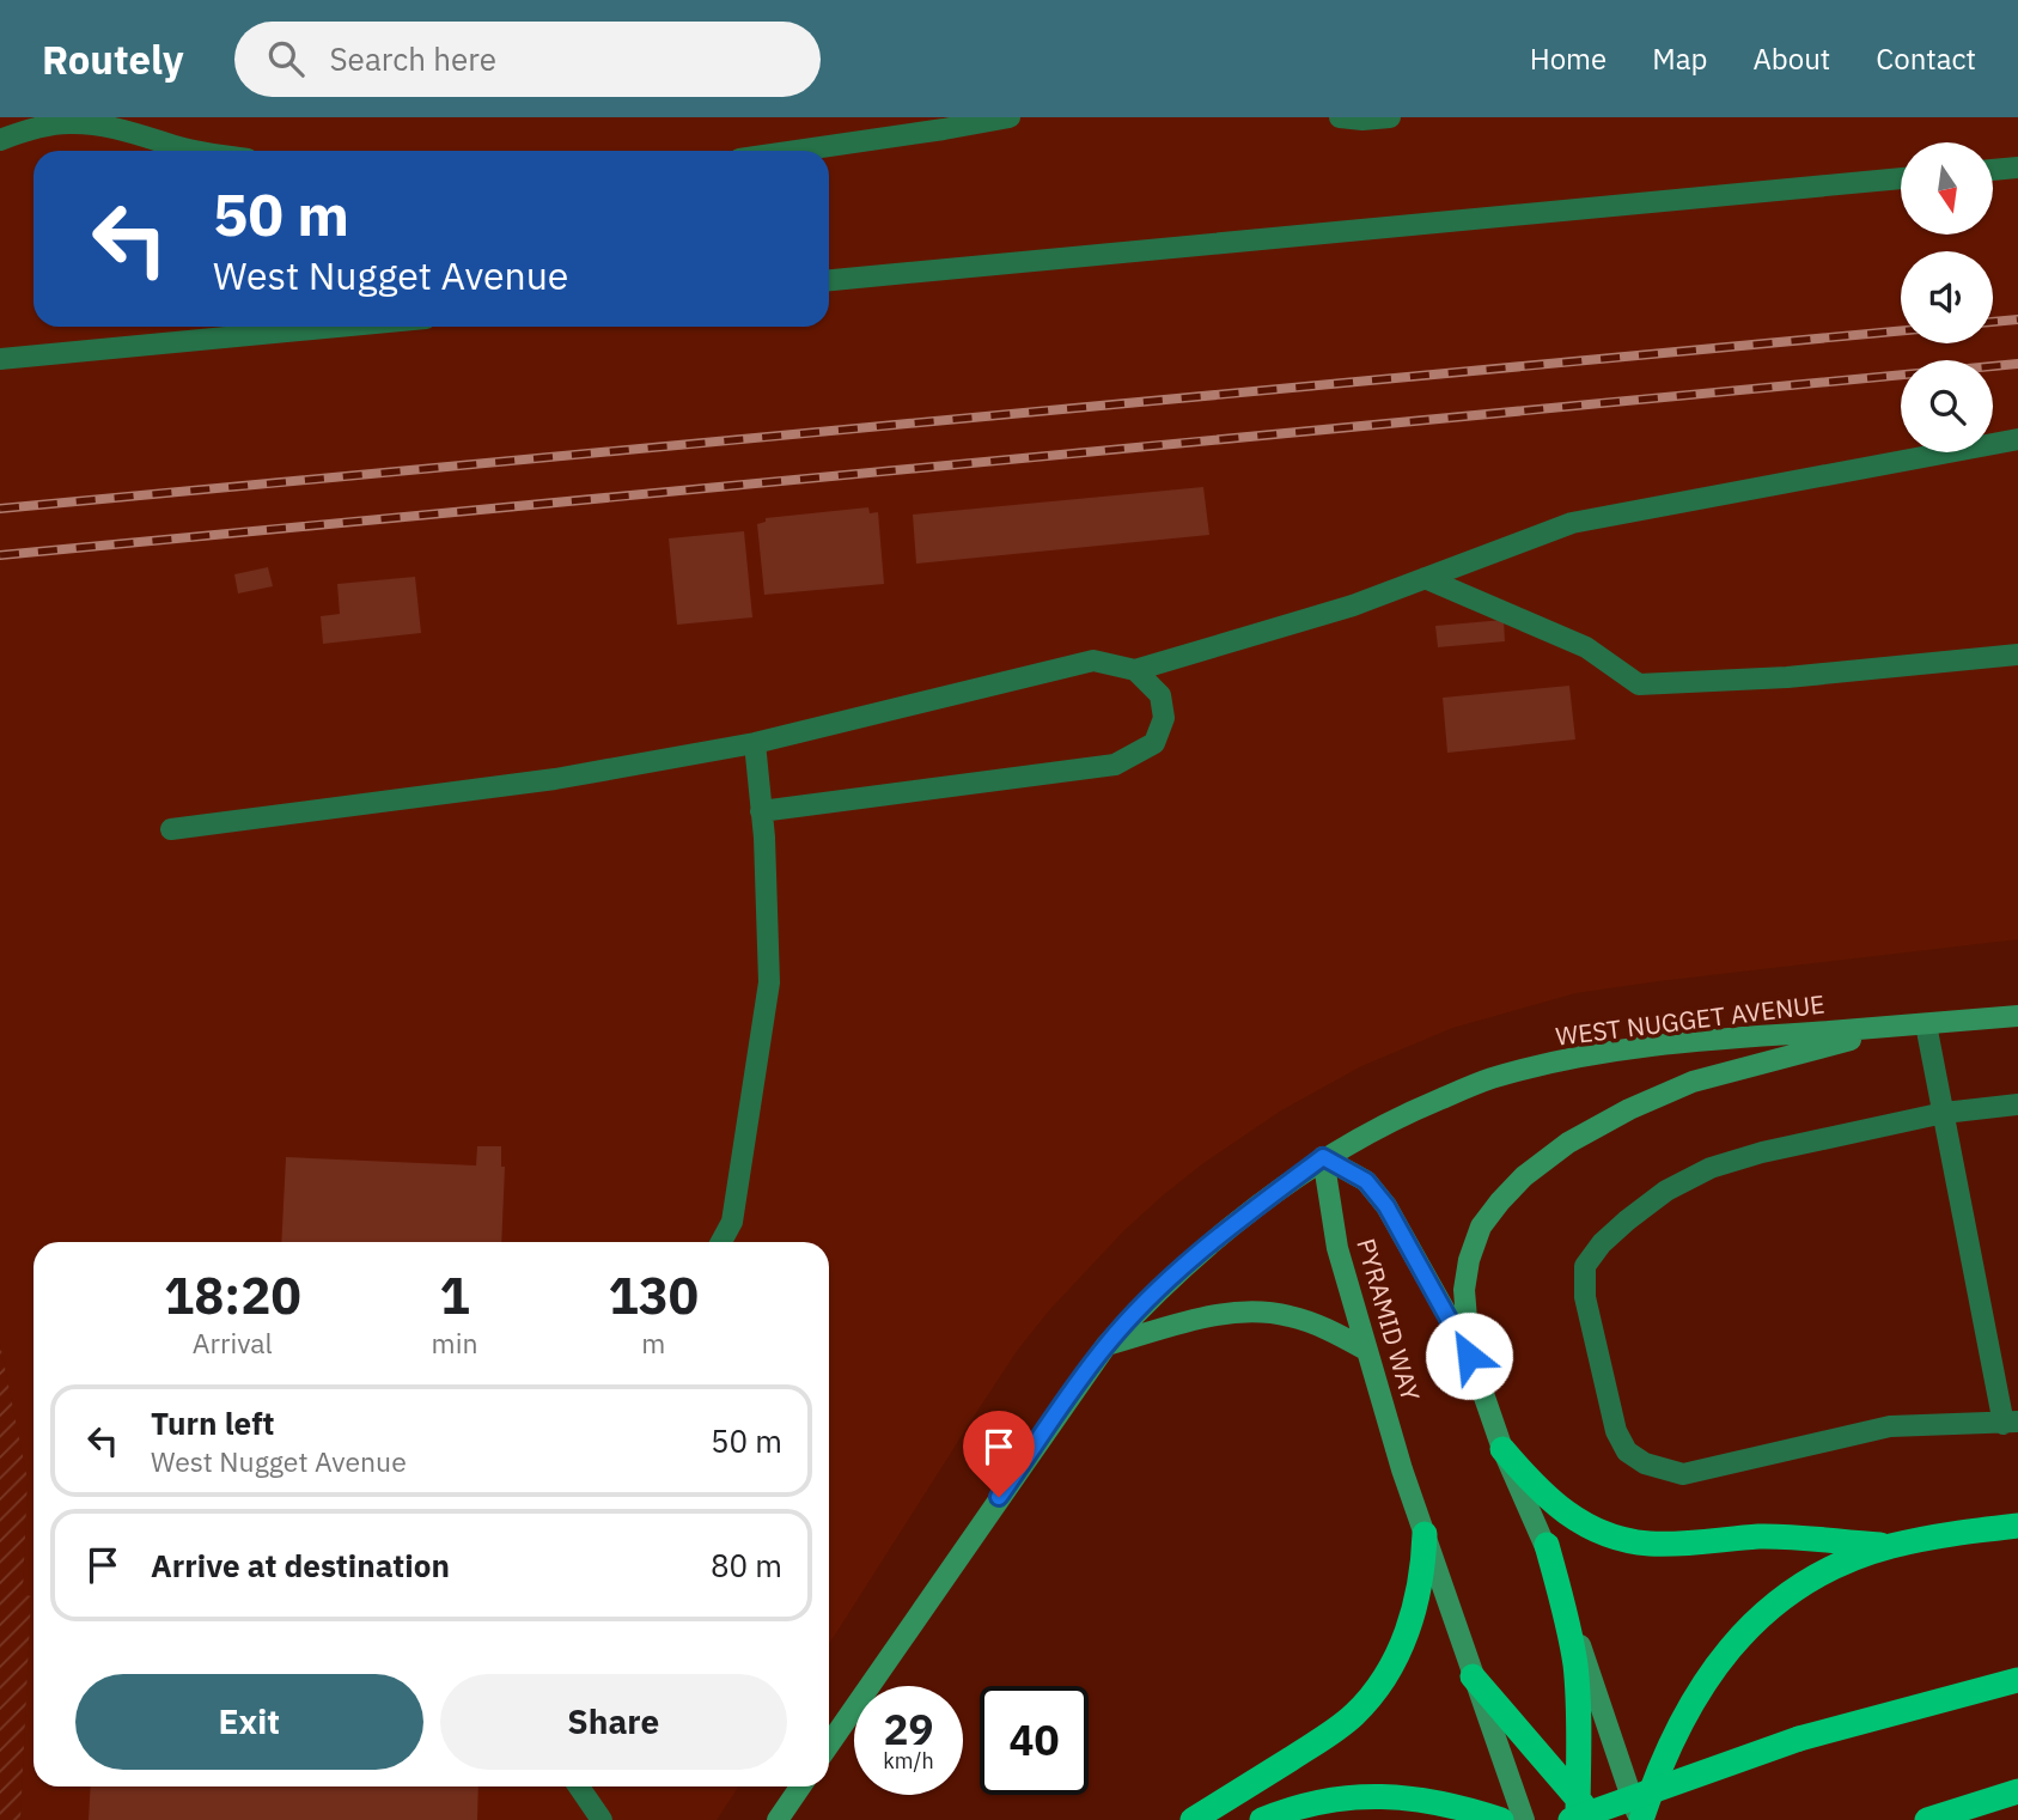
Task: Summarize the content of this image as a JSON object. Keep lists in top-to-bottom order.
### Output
{
  "streets": {
    "street": ["WEST NUGGET AVENUE", "PYRAMID WAY"]
  },
  "crossings": [
    ["WEST NUGGET AVENUE", "PYRAMID WAY"]
  ],
  "north": "bottom",
  "page": {
    "header": "Routely",
    "search": "Search here",
    "nav": [
      "Home",
      "Map",
      "About",
      "Contact"
    ],
    "turn": ["50 m", "West Nugget Avenue"],
    "eta": [
      "18:20",
      "Arrival",
      "1",
      "min",
      "130",
      "m"
    ],
    "list": [
      {
        "name": "Turn left",
        "note": "West Nugget Avenue",
        "value": "50 m"
      },
      {
        "name": "Arrive at destination",
        "value": "80 m"
      }
    ],
    "buttons": ["Exit", "Share"],
    "speed": "29 km/h",
    "limit": "40"
  }
}
